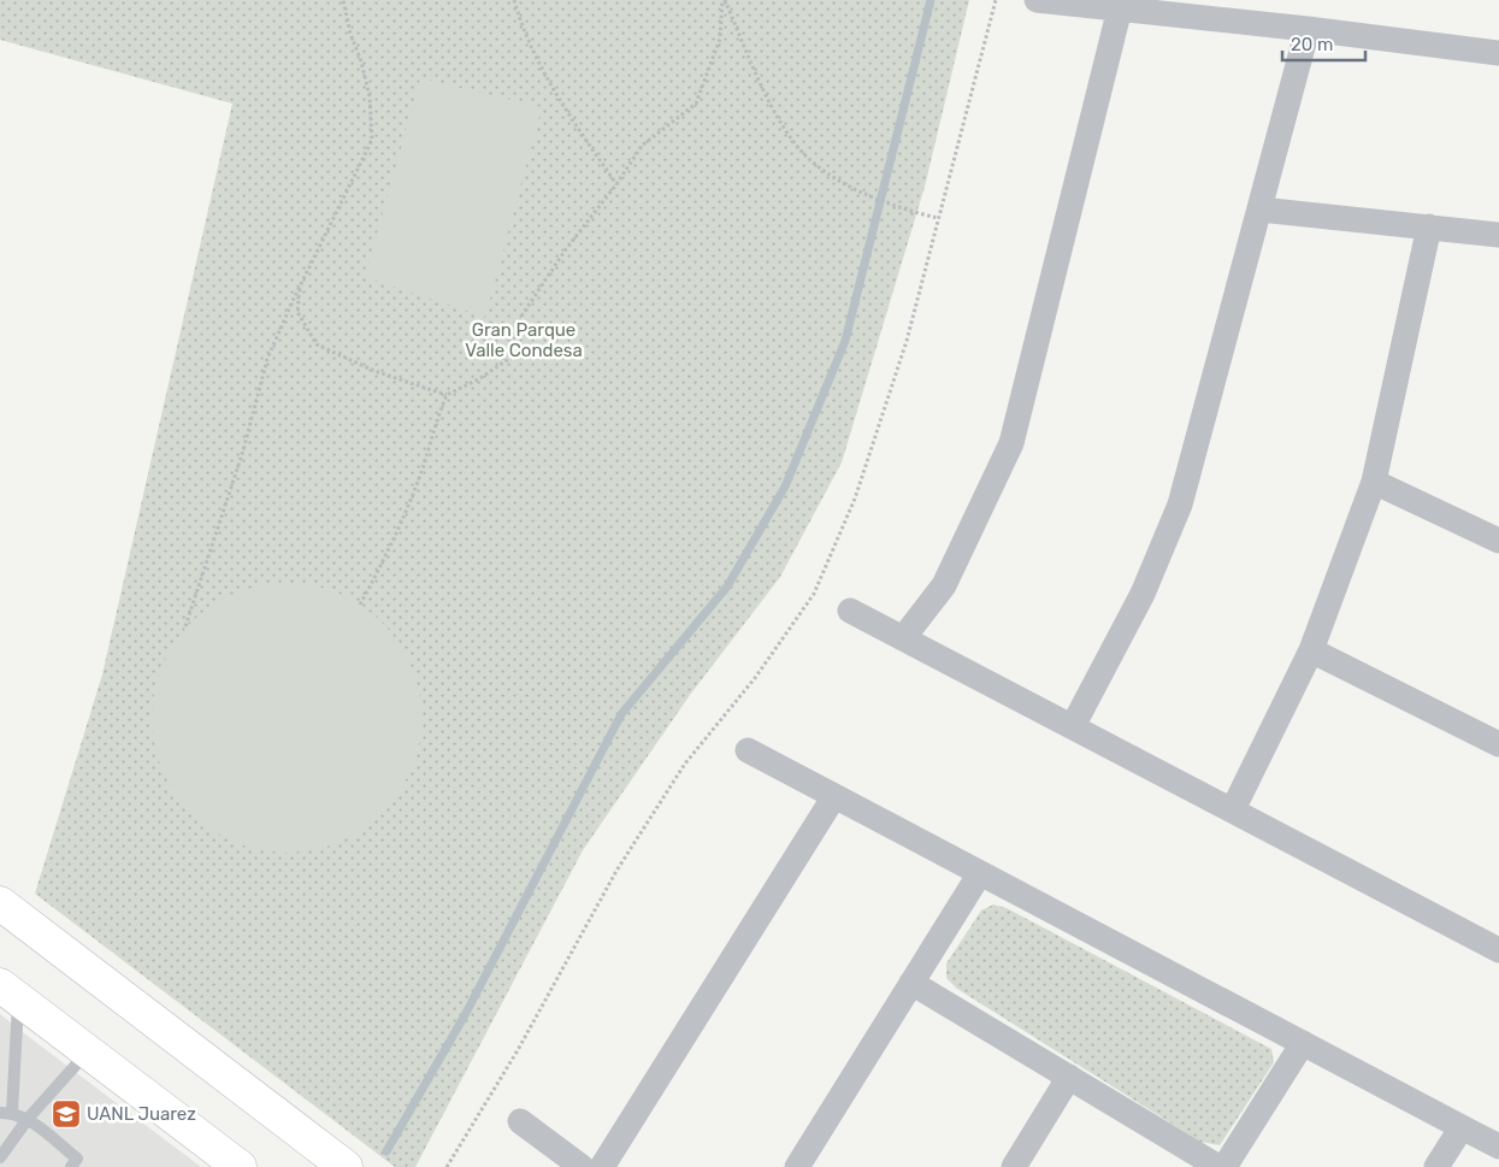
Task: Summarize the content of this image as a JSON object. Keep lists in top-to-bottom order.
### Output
{
  "parks": ["Gran Parque Valle Condesa"],
  "places": {
    "school or university": ["UANL Juarez"]
  },
  "scale_bar": "20 m"
}
